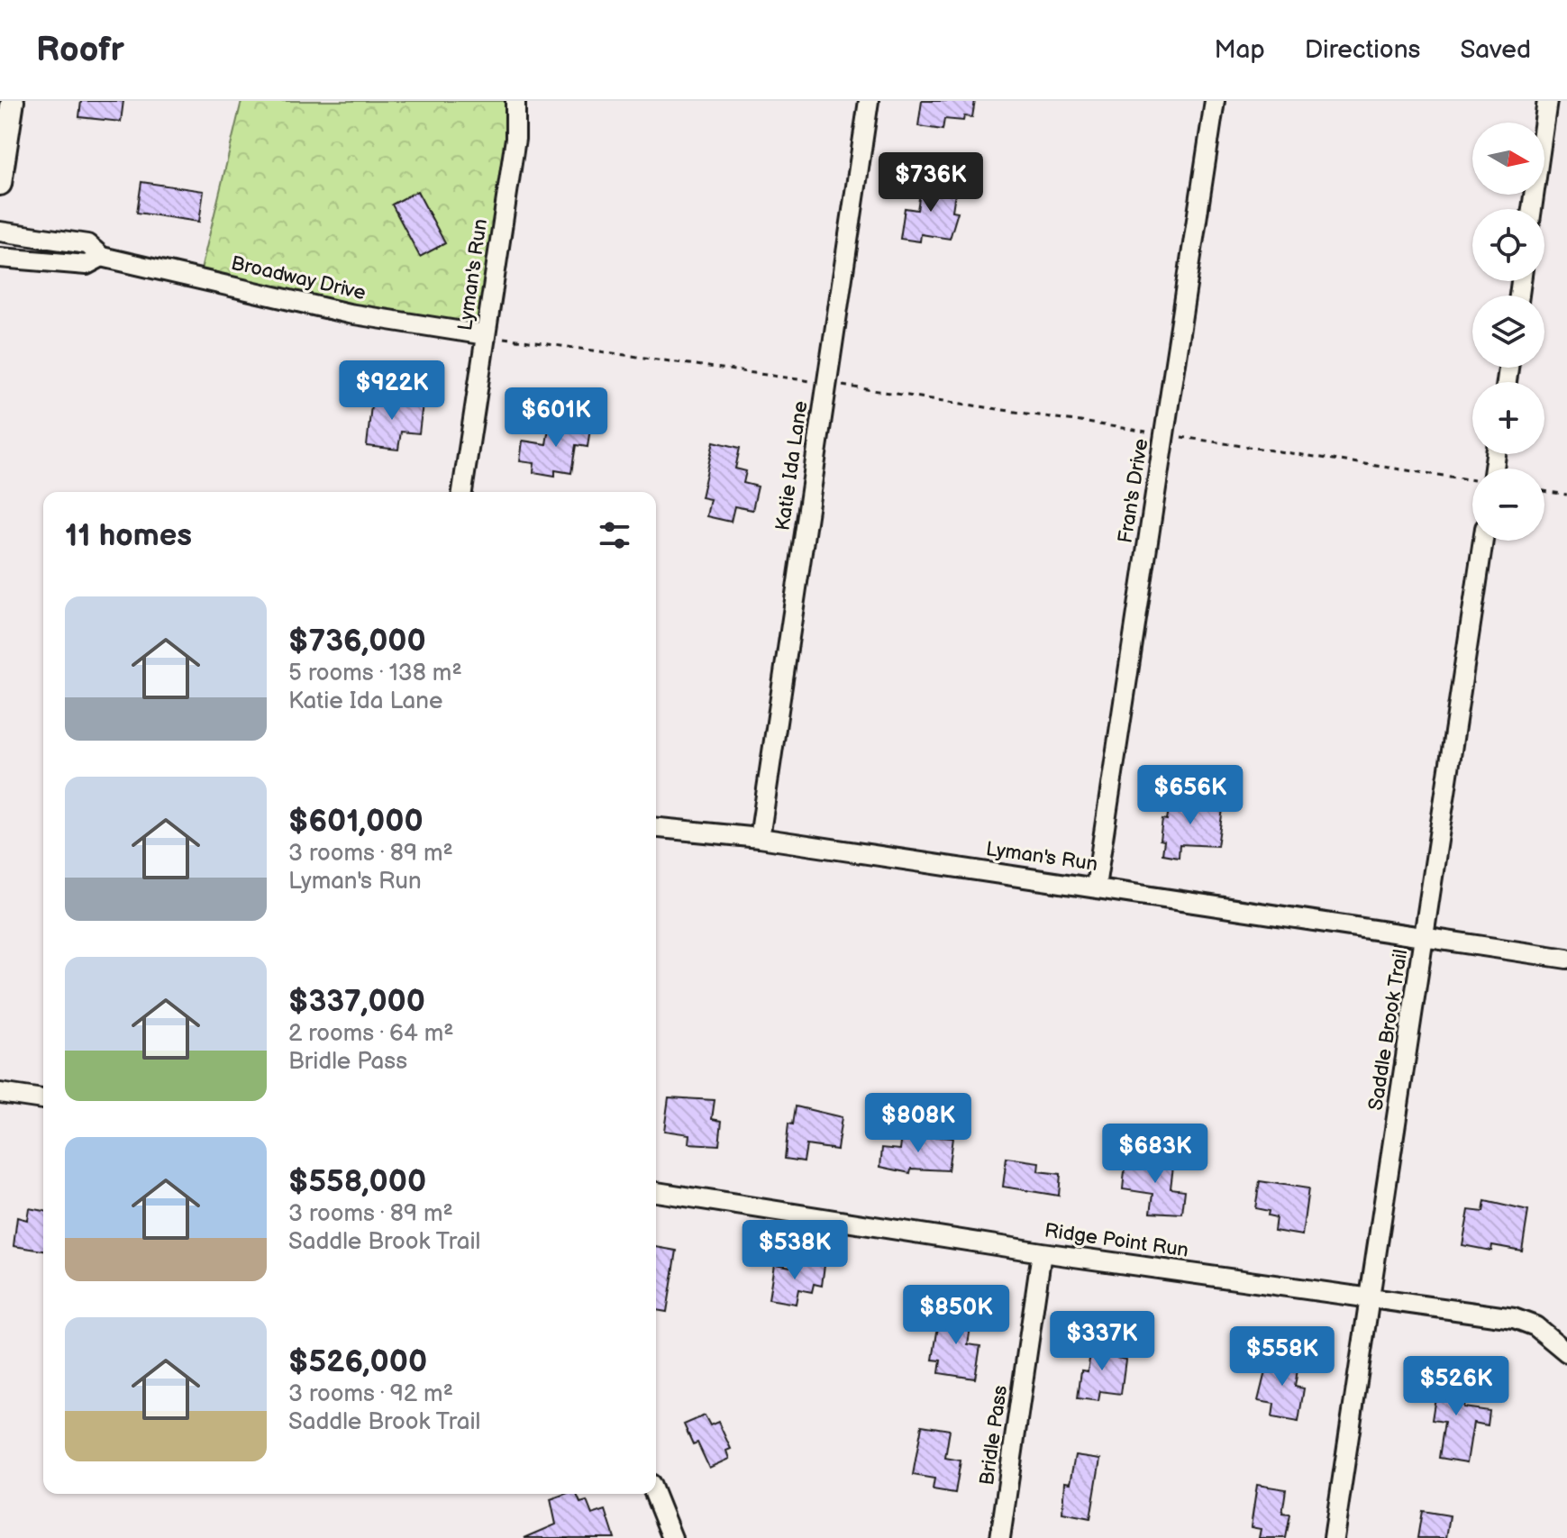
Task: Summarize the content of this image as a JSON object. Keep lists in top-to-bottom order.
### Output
{
  "streets": {
    "street": [
      "Lyman's Run",
      "Broadway Drive",
      "Katie Ida Lane",
      "Fran's Drive",
      "Saddle Brook Trail",
      "Ridge Point Run",
      "Bridle Pass"
    ]
  },
  "crossings": [
    ["Lyman's Run", "Broadway Drive"],
    ["Lyman's Run", "Katie Ida Lane"],
    ["Lyman's Run", "Fran's Drive"],
    ["Lyman's Run", "Saddle Brook Trail"],
    ["Saddle Brook Trail", "Ridge Point Run"],
    ["Ridge Point Run", "Bridle Pass"]
  ],
  "north": "right",
  "page": {
    "header": "Roofr",
    "nav": ["Map", "Directions", "Saved"],
    "map_buttons": ["+", "−"],
    "price": [
      "$736K",
      "$922K",
      "$601K",
      "$656K",
      "$808K",
      "$683K",
      "$538K",
      "$850K",
      "$337K",
      "$558K",
      "$526K"
    ],
    "heading": "11 homes",
    "list": [
      {
        "name": "$736,000",
        "note": "5 rooms · 138 m² · Katie Ida Lane"
      },
      {
        "name": "$601,000",
        "note": "3 rooms · 89 m² · Lyman's Run"
      },
      {
        "name": "$337,000",
        "note": "2 rooms · 64 m² · Bridle Pass"
      },
      {
        "name": "$558,000",
        "note": "3 rooms · 89 m² · Saddle Brook Trail"
      },
      {
        "name": "$526,000",
        "note": "3 rooms · 92 m² · Saddle Brook Trail"
      }
    ]
  }
}
